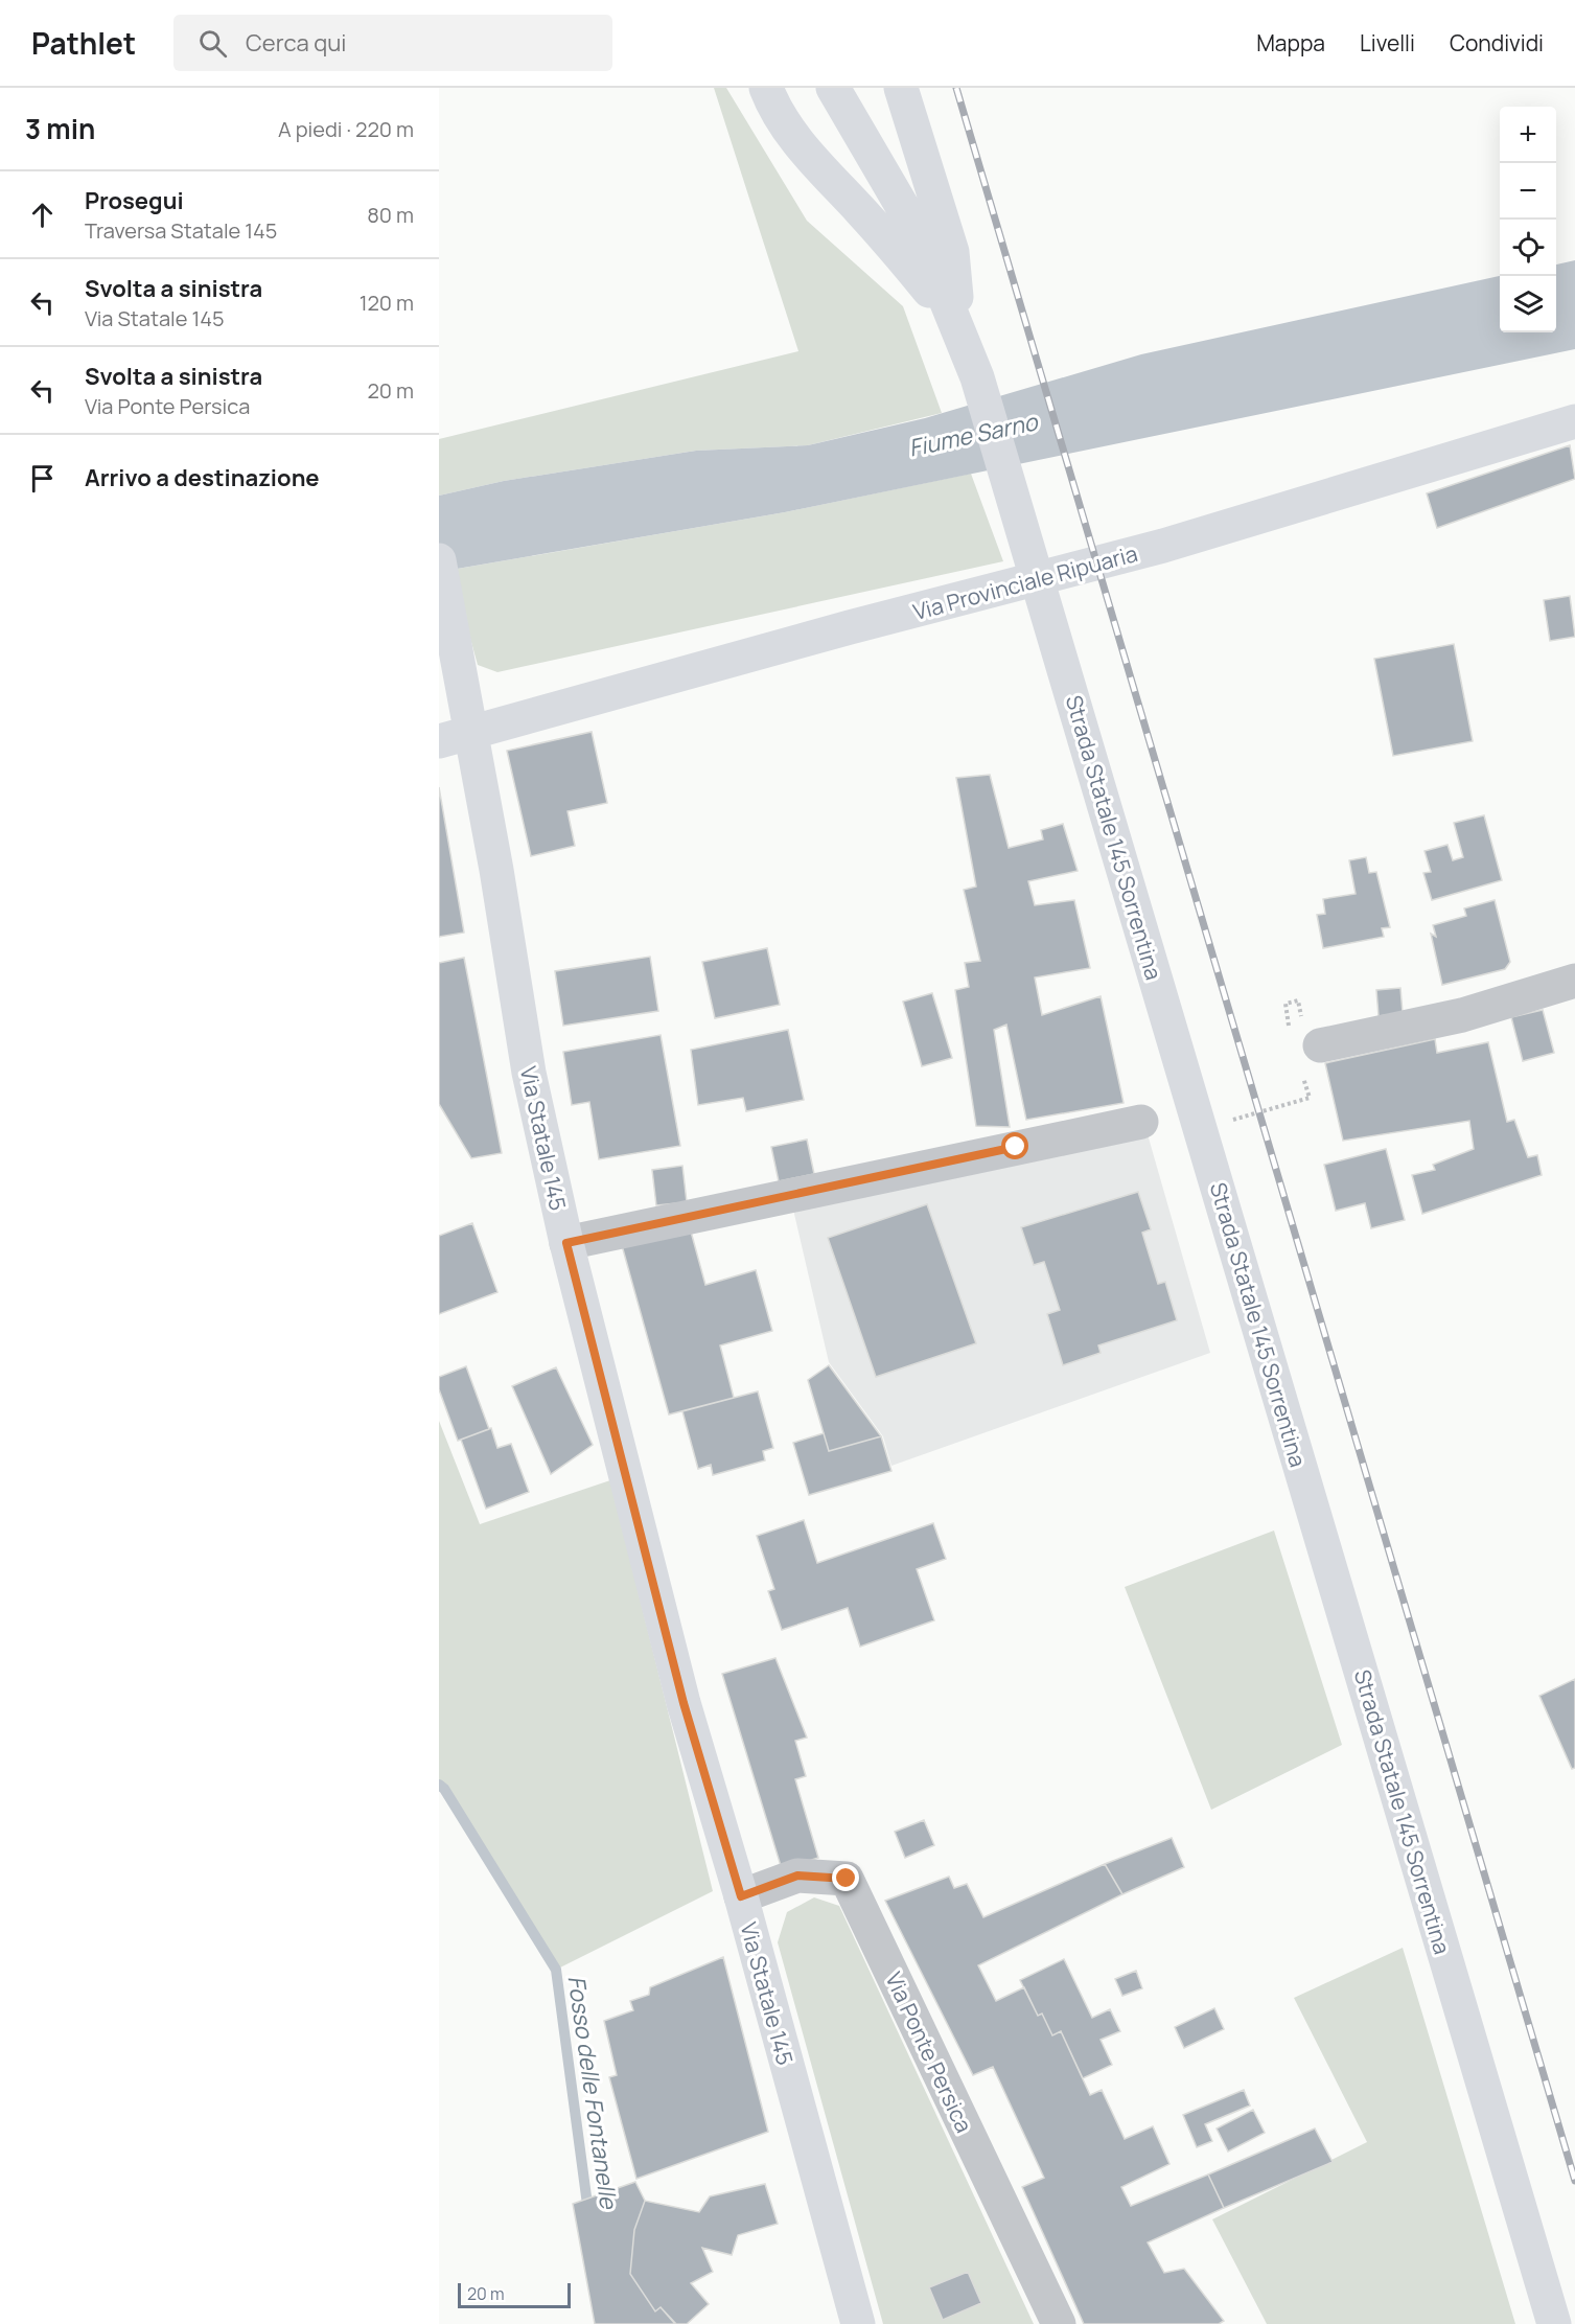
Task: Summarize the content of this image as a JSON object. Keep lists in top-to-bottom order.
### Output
{
  "streets": {
    "main road": ["Via Provinciale Ripuaria", "Strada Statale 145 Sorrentina", "Via Statale 145"],
    "street": ["Via Ponte Persica"]
  },
  "crossings": [
    ["Via Provinciale Ripuaria", "Via Statale 145"],
    ["Via Statale 145", "Via Ponte Persica"]
  ],
  "water": ["Fiume Sarno", "Fosso delle Fontanelle"],
  "scale_bar": "20 m",
  "page": {
    "header": "Pathlet",
    "search": "Cerca qui",
    "nav": ["Mappa", "Livelli", "Condividi"],
    "heading": ["3 min", "A piedi · 220 m"],
    "map_buttons": ["+", "−"],
    "list": [
      ["Prosegui", "Traversa Statale 145", "80 m"],
      ["Svolta a sinistra", "Via Statale 145", "120 m"],
      ["Svolta a sinistra", "Via Ponte Persica", "20 m"],
      "Arrivo a destinazione"
    ],
    "scale": "20 m"
  }
}
